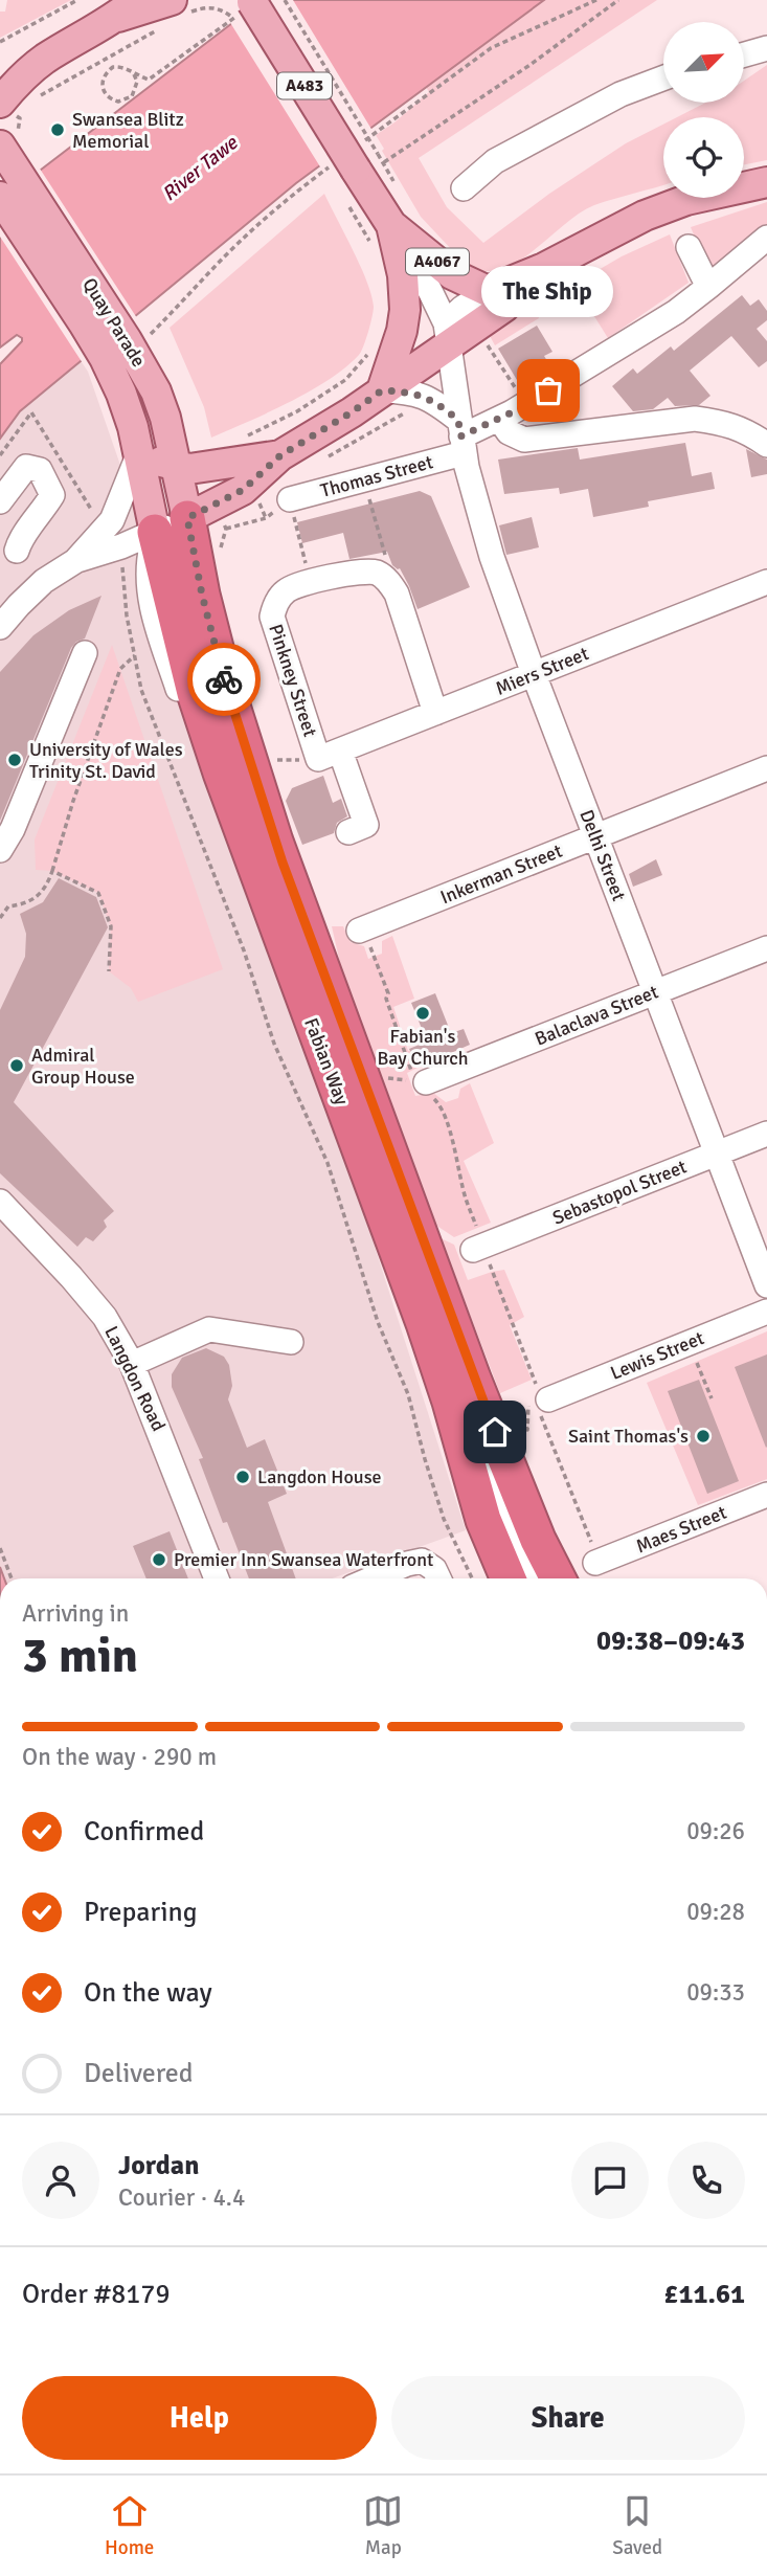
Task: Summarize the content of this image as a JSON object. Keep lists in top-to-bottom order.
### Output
{
  "streets": {
    "highway": ["Fabian Way"],
    "main road": ["A483", "A4067", "Quay Parade"],
    "street": [
      "Thomas Street",
      "Miers Street",
      "Pinkney Street",
      "Delhi Street",
      "Inkerman Street",
      "Balaclava Street",
      "Sebastopol Street",
      "Lewis Street",
      "Langdon Road",
      "Maes Street"
    ]
  },
  "crossings": [
    ["A483", "A4067"],
    ["A483", "Delhi Street"],
    ["A4067", "Delhi Street"],
    ["Quay Parade", "Fabian Way"],
    ["Thomas Street", "Delhi Street"],
    ["Miers Street", "Pinkney Street"],
    ["Miers Street", "Delhi Street"],
    ["Delhi Street", "Inkerman Street"],
    ["Delhi Street", "Balaclava Street"],
    ["Delhi Street", "Sebastopol Street"]
  ],
  "water": ["River Tawe"],
  "places": [
    "Swansea Blitz Memorial",
    "The Ship",
    "University of Wales Trinity St. David",
    "Fabian's Bay Church",
    "Admiral Group House",
    "Saint Thomas's",
    "Langdon House",
    "Premier Inn Swansea Waterfront"
  ],
  "north": "top right",
  "page": {
    "bubble": "The Ship",
    "heading": ["3 min", "Arriving in", "09:38–09:43"],
    "panel": [
      "Jordan",
      "Courier · 4.4",
      "Order #8179",
      "£11.61"
    ],
    "bar": "On the way · 290 m",
    "list": [
      ["Confirmed", "09:26"],
      ["Preparing", "09:28"],
      ["On the way", "09:33"],
      "Delivered"
    ],
    "buttons": ["Help", "Share"],
    "tabs": ["Home", "Map", "Saved"]
  }
}
